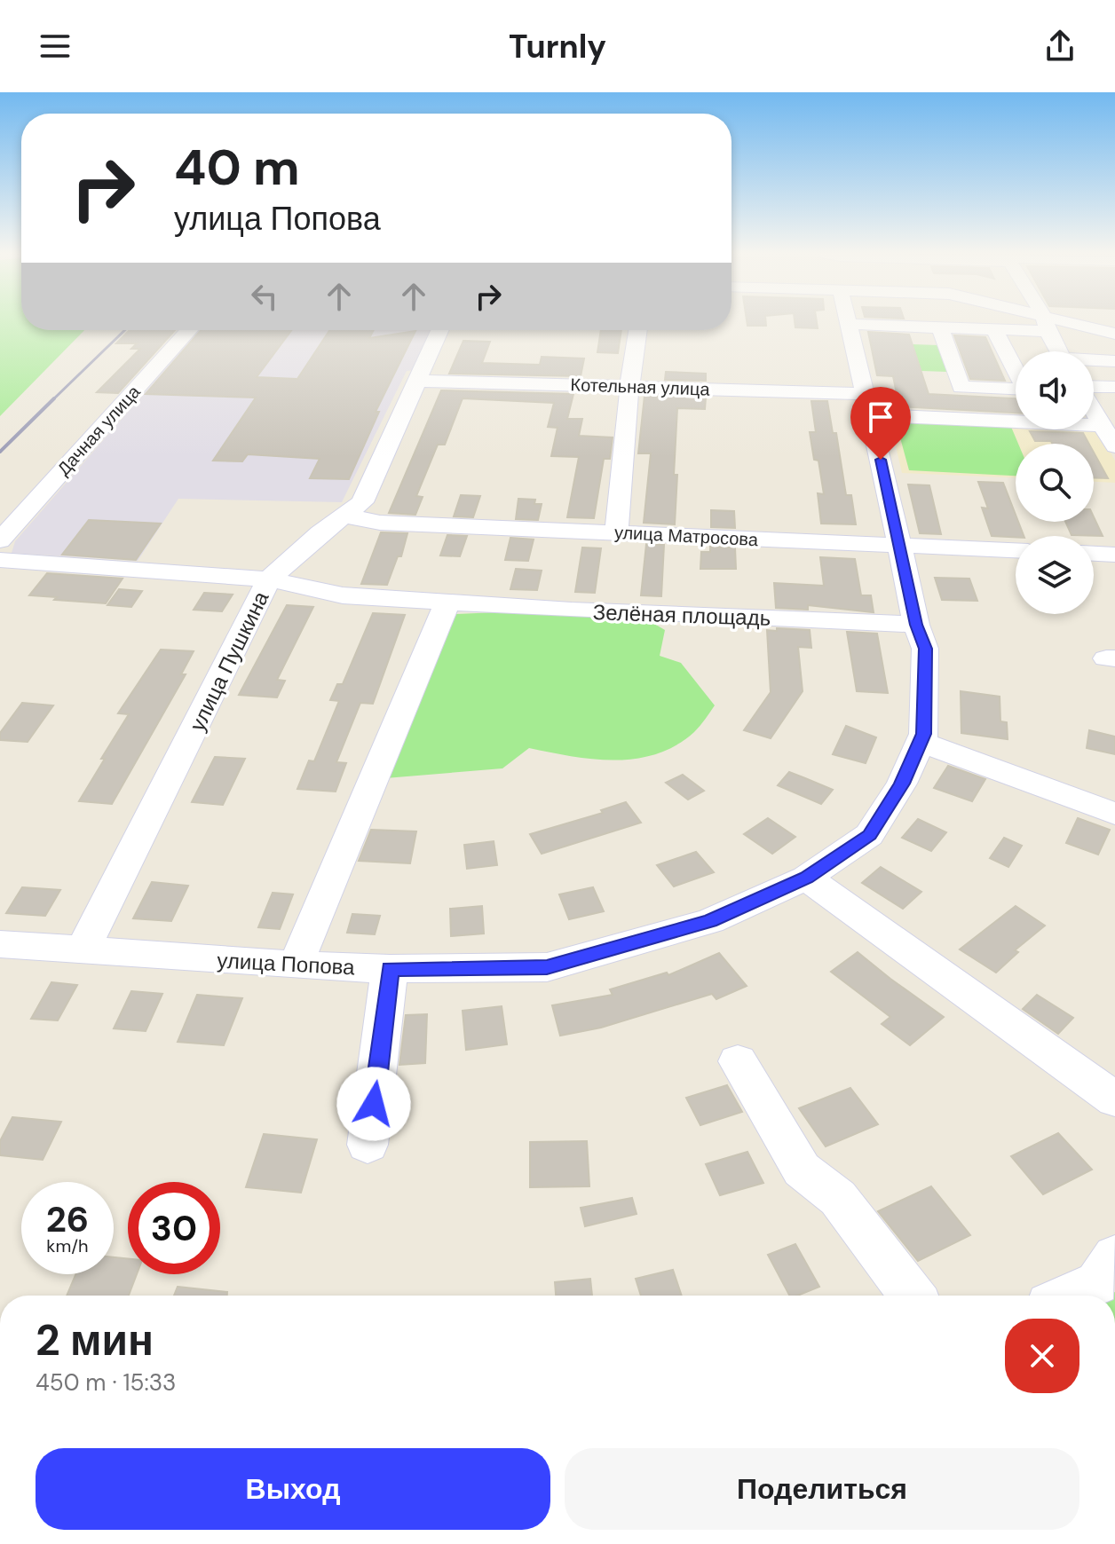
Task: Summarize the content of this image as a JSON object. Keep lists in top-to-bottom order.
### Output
{
  "streets": {
    "street": [
      "Котельная улица",
      "Дачная улица",
      "улица Матросова",
      "Зелёная площадь",
      "улица Пушкина",
      "улица Попова"
    ]
  },
  "crossings": [
    ["Котельная улица", "улица Пушкина"],
    ["Котельная улица", "улица Попова"],
    ["улица Матросова", "улица Пушкина"],
    ["улица Матросова", "улица Попова"],
    ["Зелёная площадь", "улица Пушкина"],
    ["Зелёная площадь", "улица Попова"],
    ["улица Пушкина", "улица Попова"]
  ],
  "page": {
    "header": "Turnly",
    "turn": ["40 m", "улица Попова"],
    "speed": "26 km/h",
    "limit": "30",
    "heading": ["2 мин", "450 m · 15:33"],
    "buttons": ["Выход", "Поделиться"]
  }
}
